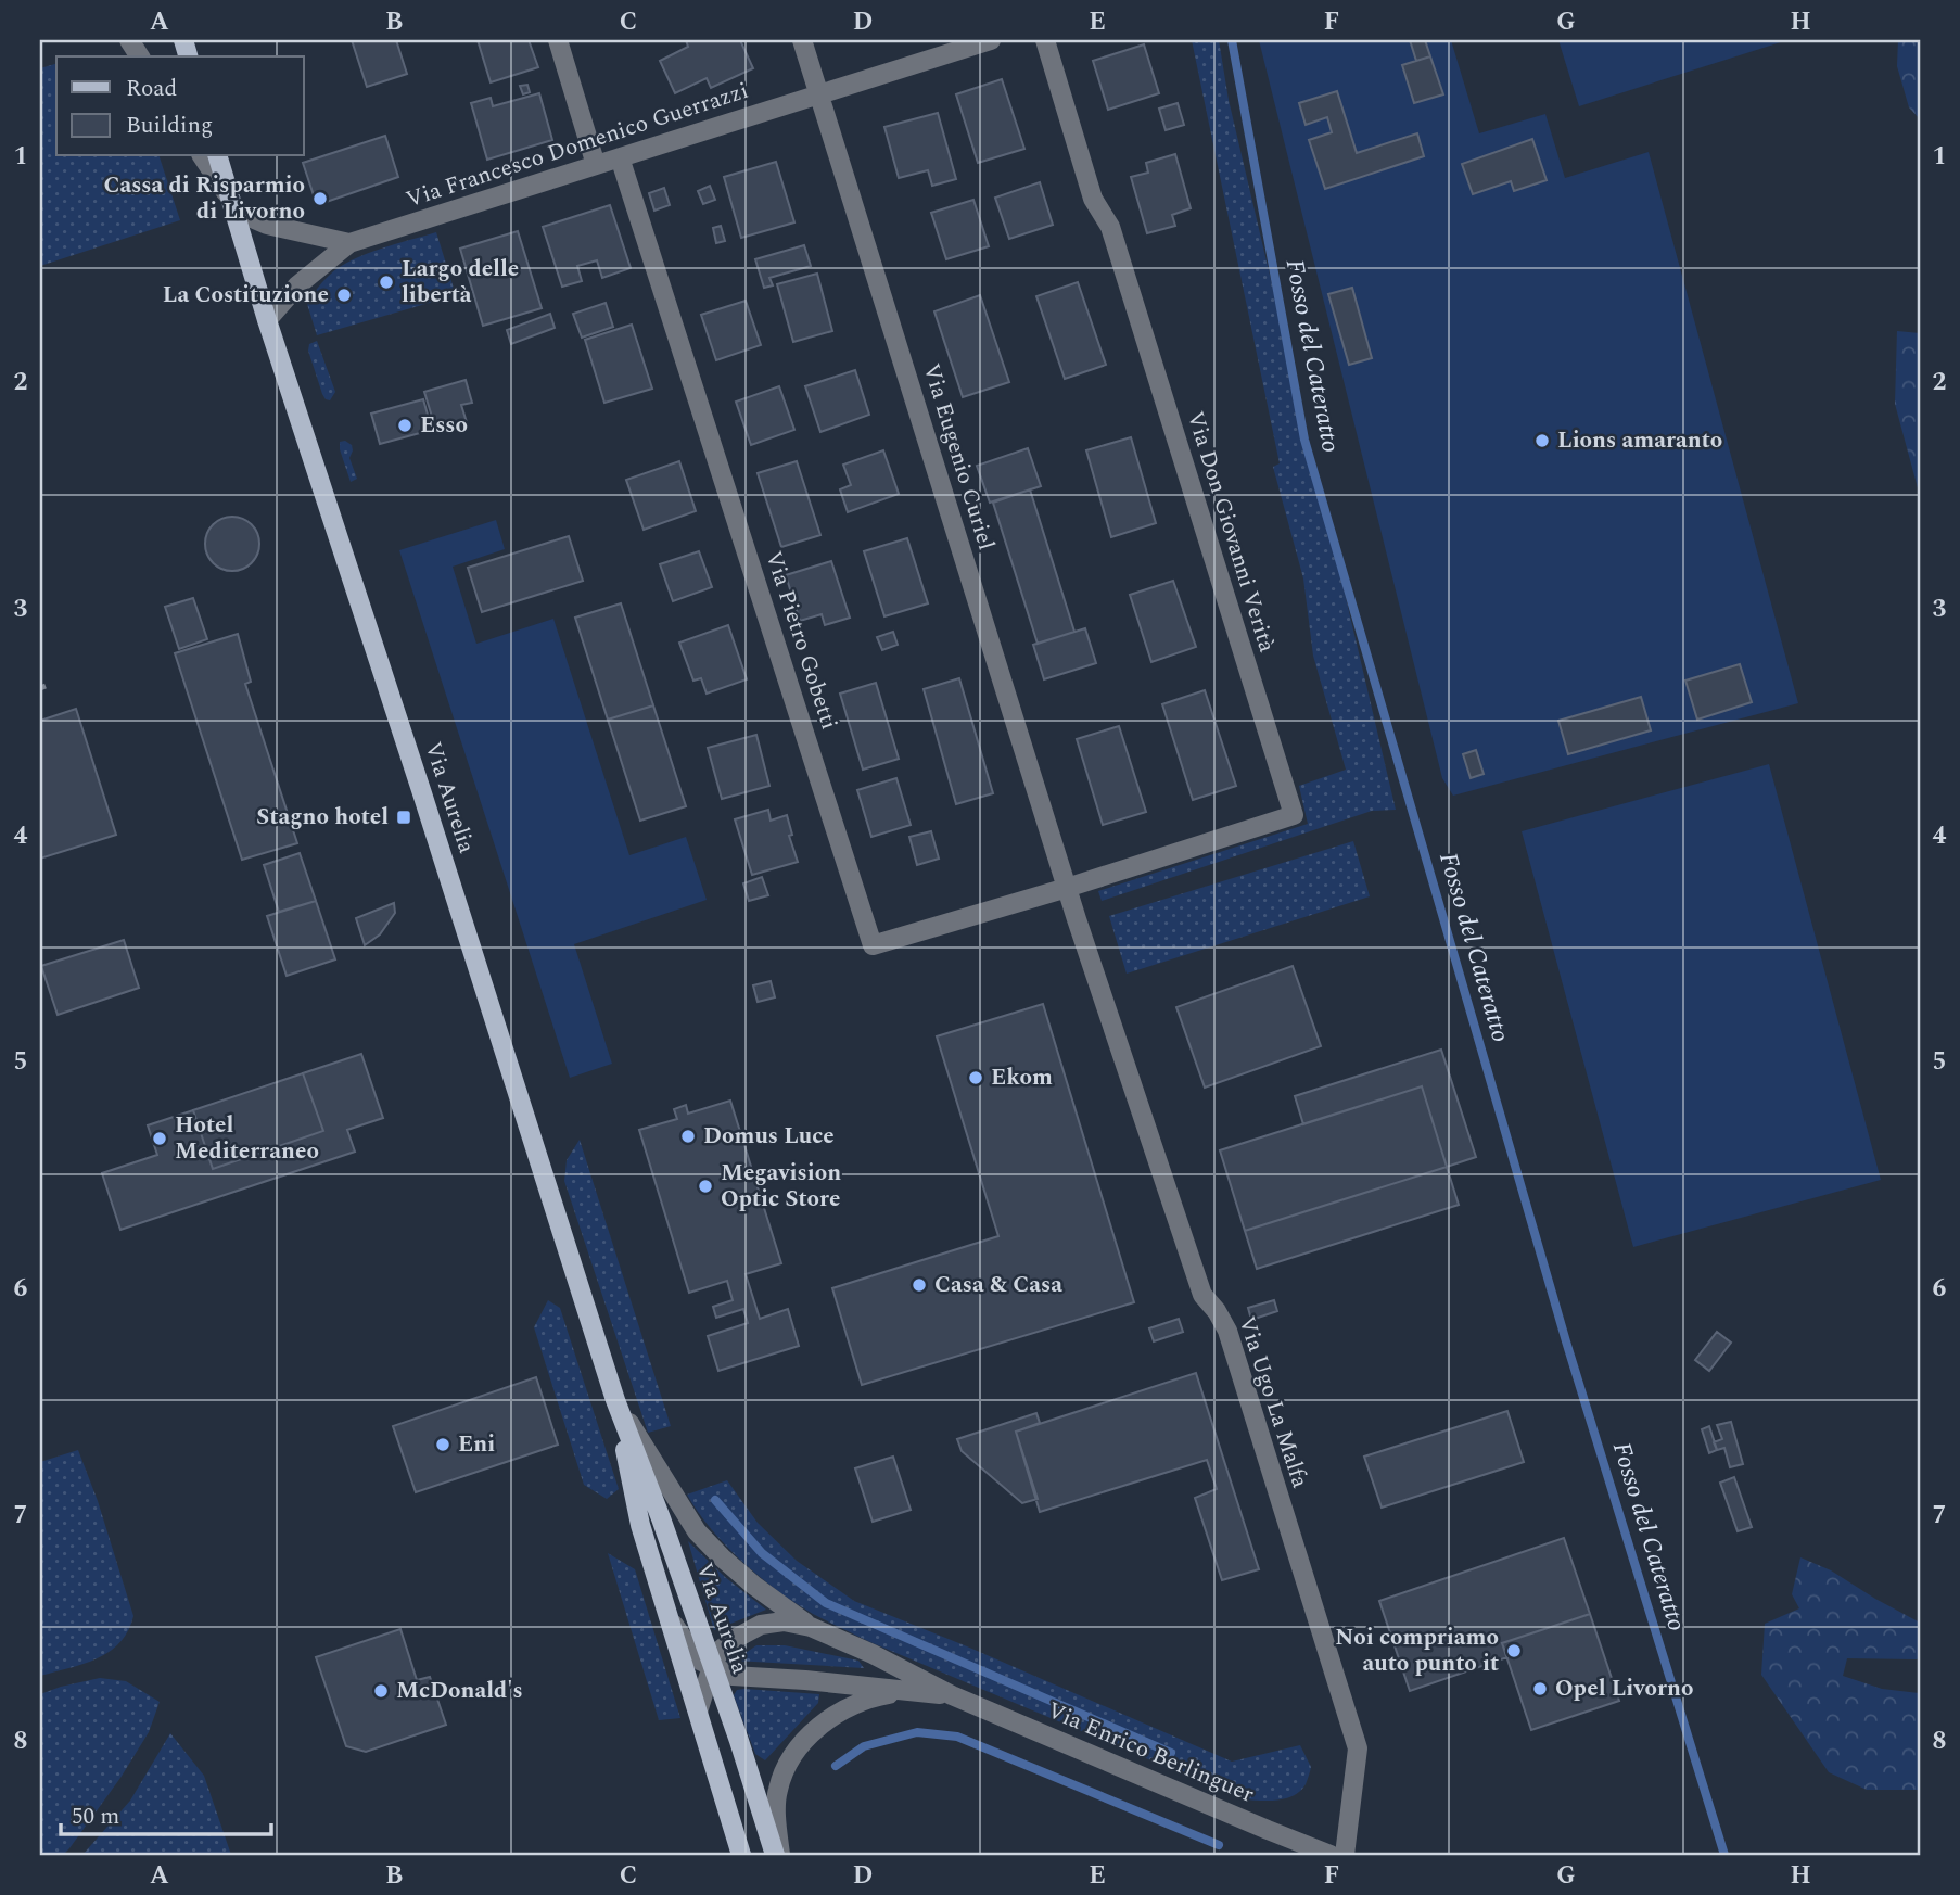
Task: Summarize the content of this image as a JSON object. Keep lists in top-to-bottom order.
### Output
{
  "streets": {
    "main road": ["Via Aurelia"],
    "street": [
      "Via Francesco Domenico Guerrazzi",
      "Via Eugenio Curiel",
      "Via Don Giovanni Verità",
      "Via Pietro Gobetti",
      "Via Ugo La Malfa",
      "Via Enrico Berlinguer"
    ]
  },
  "crossings": [
    ["Via Francesco Domenico Guerrazzi", "Via Eugenio Curiel"],
    ["Via Francesco Domenico Guerrazzi", "Via Pietro Gobetti"],
    ["Via Francesco Domenico Guerrazzi", "Via Aurelia"],
    ["Via Eugenio Curiel", "Via Don Giovanni Verità"],
    ["Via Eugenio Curiel", "Via Pietro Gobetti"],
    ["Via Eugenio Curiel", "Via Ugo La Malfa"],
    ["Via Don Giovanni Verità", "Via Pietro Gobetti"],
    ["Via Don Giovanni Verità", "Via Ugo La Malfa"],
    ["Via Pietro Gobetti", "Via Ugo La Malfa"],
    ["Via Aurelia", "Via Enrico Berlinguer"]
  ],
  "water": ["Fosso del Cateratto"],
  "places": {
    "other": [
      "Cassa di Risparmio di Livorno",
      "Largo delle libertà",
      "La Costituzione",
      "Esso",
      "Lions amaranto",
      "Ekom",
      "Domus Luce",
      "Hotel Mediterraneo",
      "Megavision Optic Store",
      "Casa & Casa",
      "Eni",
      "Noi compriamo auto punto it",
      "Opel Livorno",
      "McDonald's"
    ],
    "transit": ["Stagno hotel"]
  },
  "legend": ["Road", "Building"],
  "scale_bar": "50 m",
  "grid": {
    "columns": [
      "A",
      "B",
      "C",
      "D",
      "E",
      "F",
      "G",
      "H"
    ],
    "rows": [
      "1",
      "2",
      "3",
      "4",
      "5",
      "6",
      "7",
      "8"
    ]
  }
}
